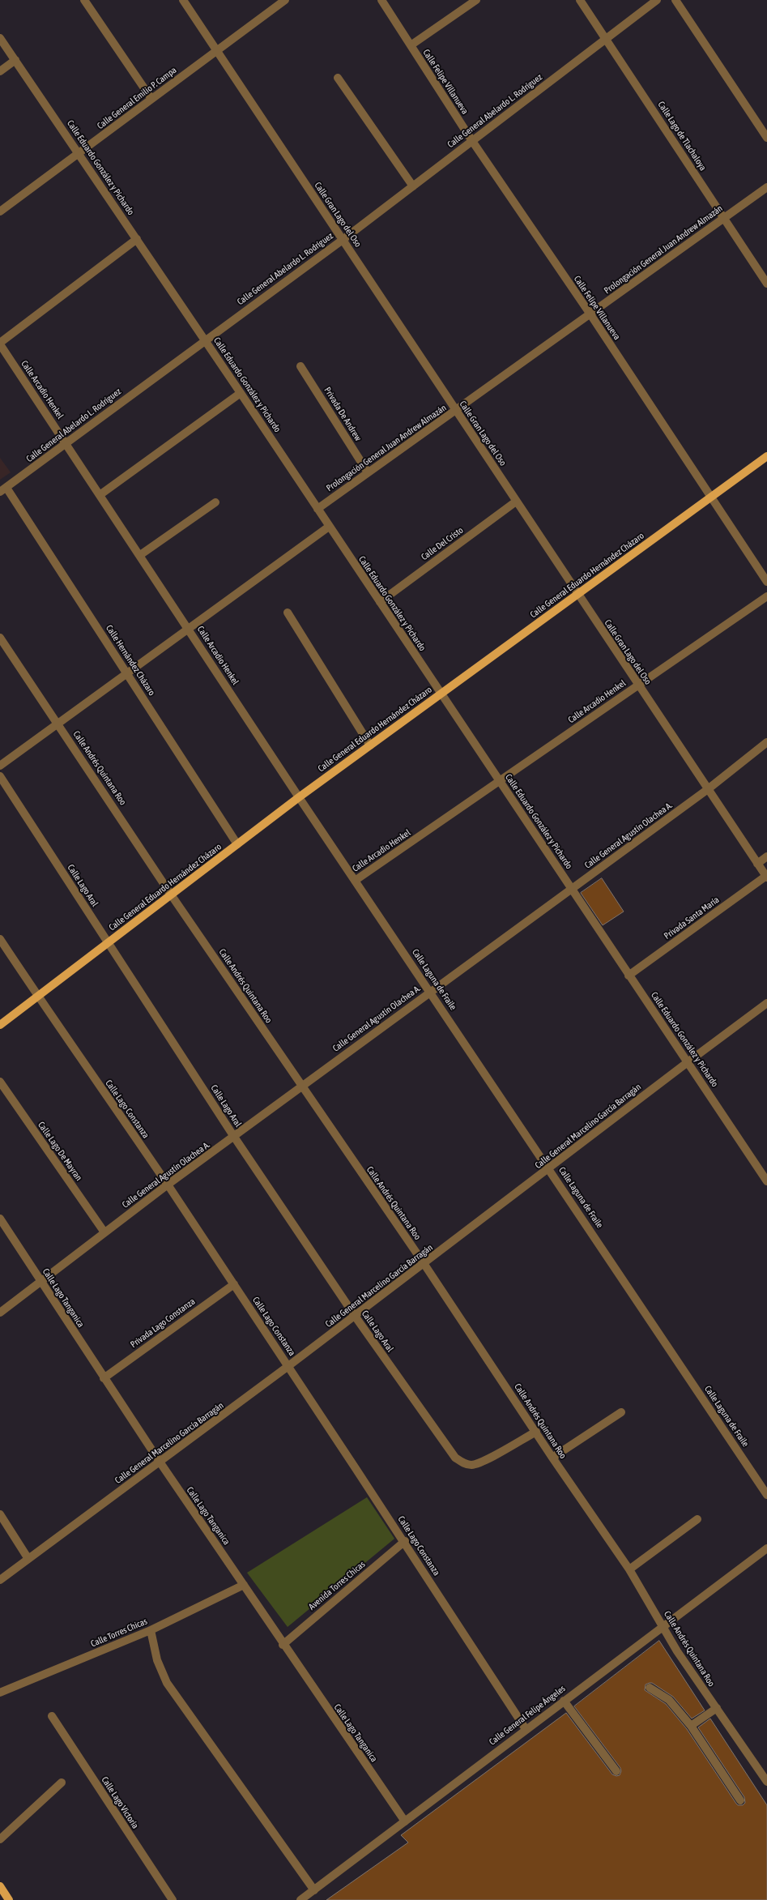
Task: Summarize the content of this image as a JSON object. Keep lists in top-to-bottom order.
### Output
{
  "streets": {
    "main road": ["Calle General Eduardo Hernández Cházaro"],
    "street": [
      "Calle Felipe Villanueva",
      "Calle General Emilio P. Campa",
      "Calle General Abelardo L. Rodríguez",
      "Calle Lago de Tlachaloya",
      "Calle Eduardo González y Pichardo",
      "Calle Gran Lago del Oso",
      "Prolongación General Juan Andrew Almazán",
      "Calle Arcadio Henkel",
      "Privada De Andrew",
      "Calle Del Cristo",
      "Calle Hernández Cházaro",
      "Calle Andrés Quintana Roo",
      "Calle General Agustín Olachea A.",
      "Calle Lago Aral",
      "Privada Santa María",
      "Calle Laguna de Fraile",
      "Calle Lago Constanza",
      "Calle General Marcelino García Barragán",
      "Calle Lago De Mayran",
      "Calle Lago Tanganica",
      "Privada Lago Constanza",
      "Avenida Torres Chicas",
      "Calle Torres Chicas",
      "Calle General Felipe Ángeles",
      "Calle Lago Victoria"
    ]
  },
  "crossings": [
    ["Calle Felipe Villanueva", "Calle General Abelardo L. Rodríguez"],
    ["Calle Felipe Villanueva", "Prolongación General Juan Andrew Almazán"],
    ["Calle Felipe Villanueva", "Calle General Eduardo Hernández Cházaro"],
    ["Calle General Emilio P. Campa", "Calle Eduardo González y Pichardo"],
    ["Calle General Emilio P. Campa", "Calle Gran Lago del Oso"],
    ["Calle General Abelardo L. Rodríguez", "Calle Lago de Tlachaloya"],
    ["Calle General Abelardo L. Rodríguez", "Calle Eduardo González y Pichardo"],
    ["Calle General Abelardo L. Rodríguez", "Calle Gran Lago del Oso"],
    ["Calle General Abelardo L. Rodríguez", "Calle Arcadio Henkel"],
    ["Calle General Abelardo L. Rodríguez", "Calle Hernández Cházaro"],
    ["Calle Lago de Tlachaloya", "Prolongación General Juan Andrew Almazán"],
    ["Calle Eduardo González y Pichardo", "Prolongación General Juan Andrew Almazán"],
    ["Calle Eduardo González y Pichardo", "Calle Arcadio Henkel"],
    ["Calle Eduardo González y Pichardo", "Calle Del Cristo"],
    ["Calle Eduardo González y Pichardo", "Calle General Eduardo Hernández Cházaro"],
    ["Calle Eduardo González y Pichardo", "Calle General Agustín Olachea A."],
    ["Calle Eduardo González y Pichardo", "Privada Santa María"],
    ["Calle Eduardo González y Pichardo", "Calle General Marcelino García Barragán"],
    ["Calle Gran Lago del Oso", "Prolongación General Juan Andrew Almazán"],
    ["Calle Gran Lago del Oso", "Calle Arcadio Henkel"],
    ["Calle Gran Lago del Oso", "Calle Del Cristo"],
    ["Calle Gran Lago del Oso", "Calle General Eduardo Hernández Cházaro"],
    ["Calle Gran Lago del Oso", "Calle General Agustín Olachea A."],
    ["Calle Gran Lago del Oso", "Privada Santa María"],
    ["Prolongación General Juan Andrew Almazán", "Privada De Andrew"],
    ["Calle Arcadio Henkel", "Calle General Eduardo Hernández Cházaro"],
    ["Calle Arcadio Henkel", "Calle Laguna de Fraile"],
    ["Calle General Eduardo Hernández Cházaro", "Calle Hernández Cházaro"],
    ["Calle General Eduardo Hernández Cházaro", "Calle Andrés Quintana Roo"],
    ["Calle General Eduardo Hernández Cházaro", "Calle Lago Aral"],
    ["Calle General Eduardo Hernández Cházaro", "Calle Lago Constanza"],
    ["Calle Andrés Quintana Roo", "Calle General Agustín Olachea A."],
    ["Calle Andrés Quintana Roo", "Calle Lago Aral"],
    ["Calle Andrés Quintana Roo", "Calle General Marcelino García Barragán"],
    ["Calle Andrés Quintana Roo", "Calle General Felipe Ángeles"],
    ["Calle General Agustín Olachea A.", "Calle Lago Aral"],
    ["Calle General Agustín Olachea A.", "Calle Laguna de Fraile"],
    ["Calle General Agustín Olachea A.", "Calle Lago Constanza"],
    ["Calle General Agustín Olachea A.", "Calle Lago De Mayran"],
    ["Calle General Agustín Olachea A.", "Calle Lago Tanganica"],
    ["Calle Lago Aral", "Calle General Marcelino García Barragán"],
    ["Calle Laguna de Fraile", "Calle General Marcelino García Barragán"],
    ["Calle Lago Constanza", "Calle General Marcelino García Barragán"],
    ["Calle Lago Constanza", "Privada Lago Constanza"],
    ["Calle Lago Constanza", "Avenida Torres Chicas"],
    ["Calle Lago Constanza", "Calle General Felipe Ángeles"],
    ["Calle General Marcelino García Barragán", "Calle Lago Tanganica"],
    ["Calle Lago Tanganica", "Privada Lago Constanza"],
    ["Calle Lago Tanganica", "Avenida Torres Chicas"],
    ["Calle Lago Tanganica", "Calle Torres Chicas"],
    ["Calle Lago Tanganica", "Calle General Felipe Ángeles"]
  ]
}
